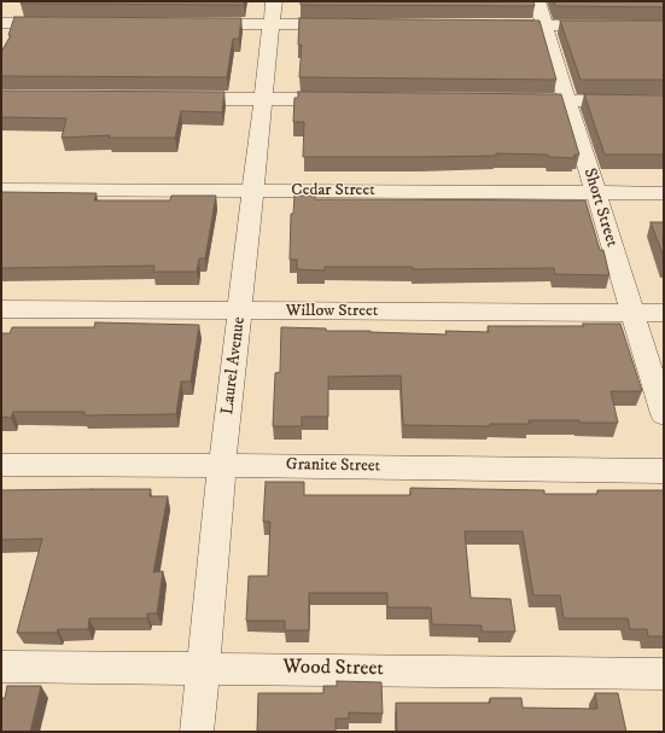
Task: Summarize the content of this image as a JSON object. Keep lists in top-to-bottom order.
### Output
{
  "streets": {
    "street": [
      "Cedar Street",
      "Short Street",
      "Willow Street",
      "Laurel Avenue",
      "Granite Street",
      "Wood Street"
    ]
  },
  "crossings": [
    ["Cedar Street", "Short Street"],
    ["Cedar Street", "Laurel Avenue"],
    ["Short Street", "Willow Street"],
    ["Willow Street", "Laurel Avenue"],
    ["Laurel Avenue", "Granite Street"],
    ["Laurel Avenue", "Wood Street"]
  ]
}
